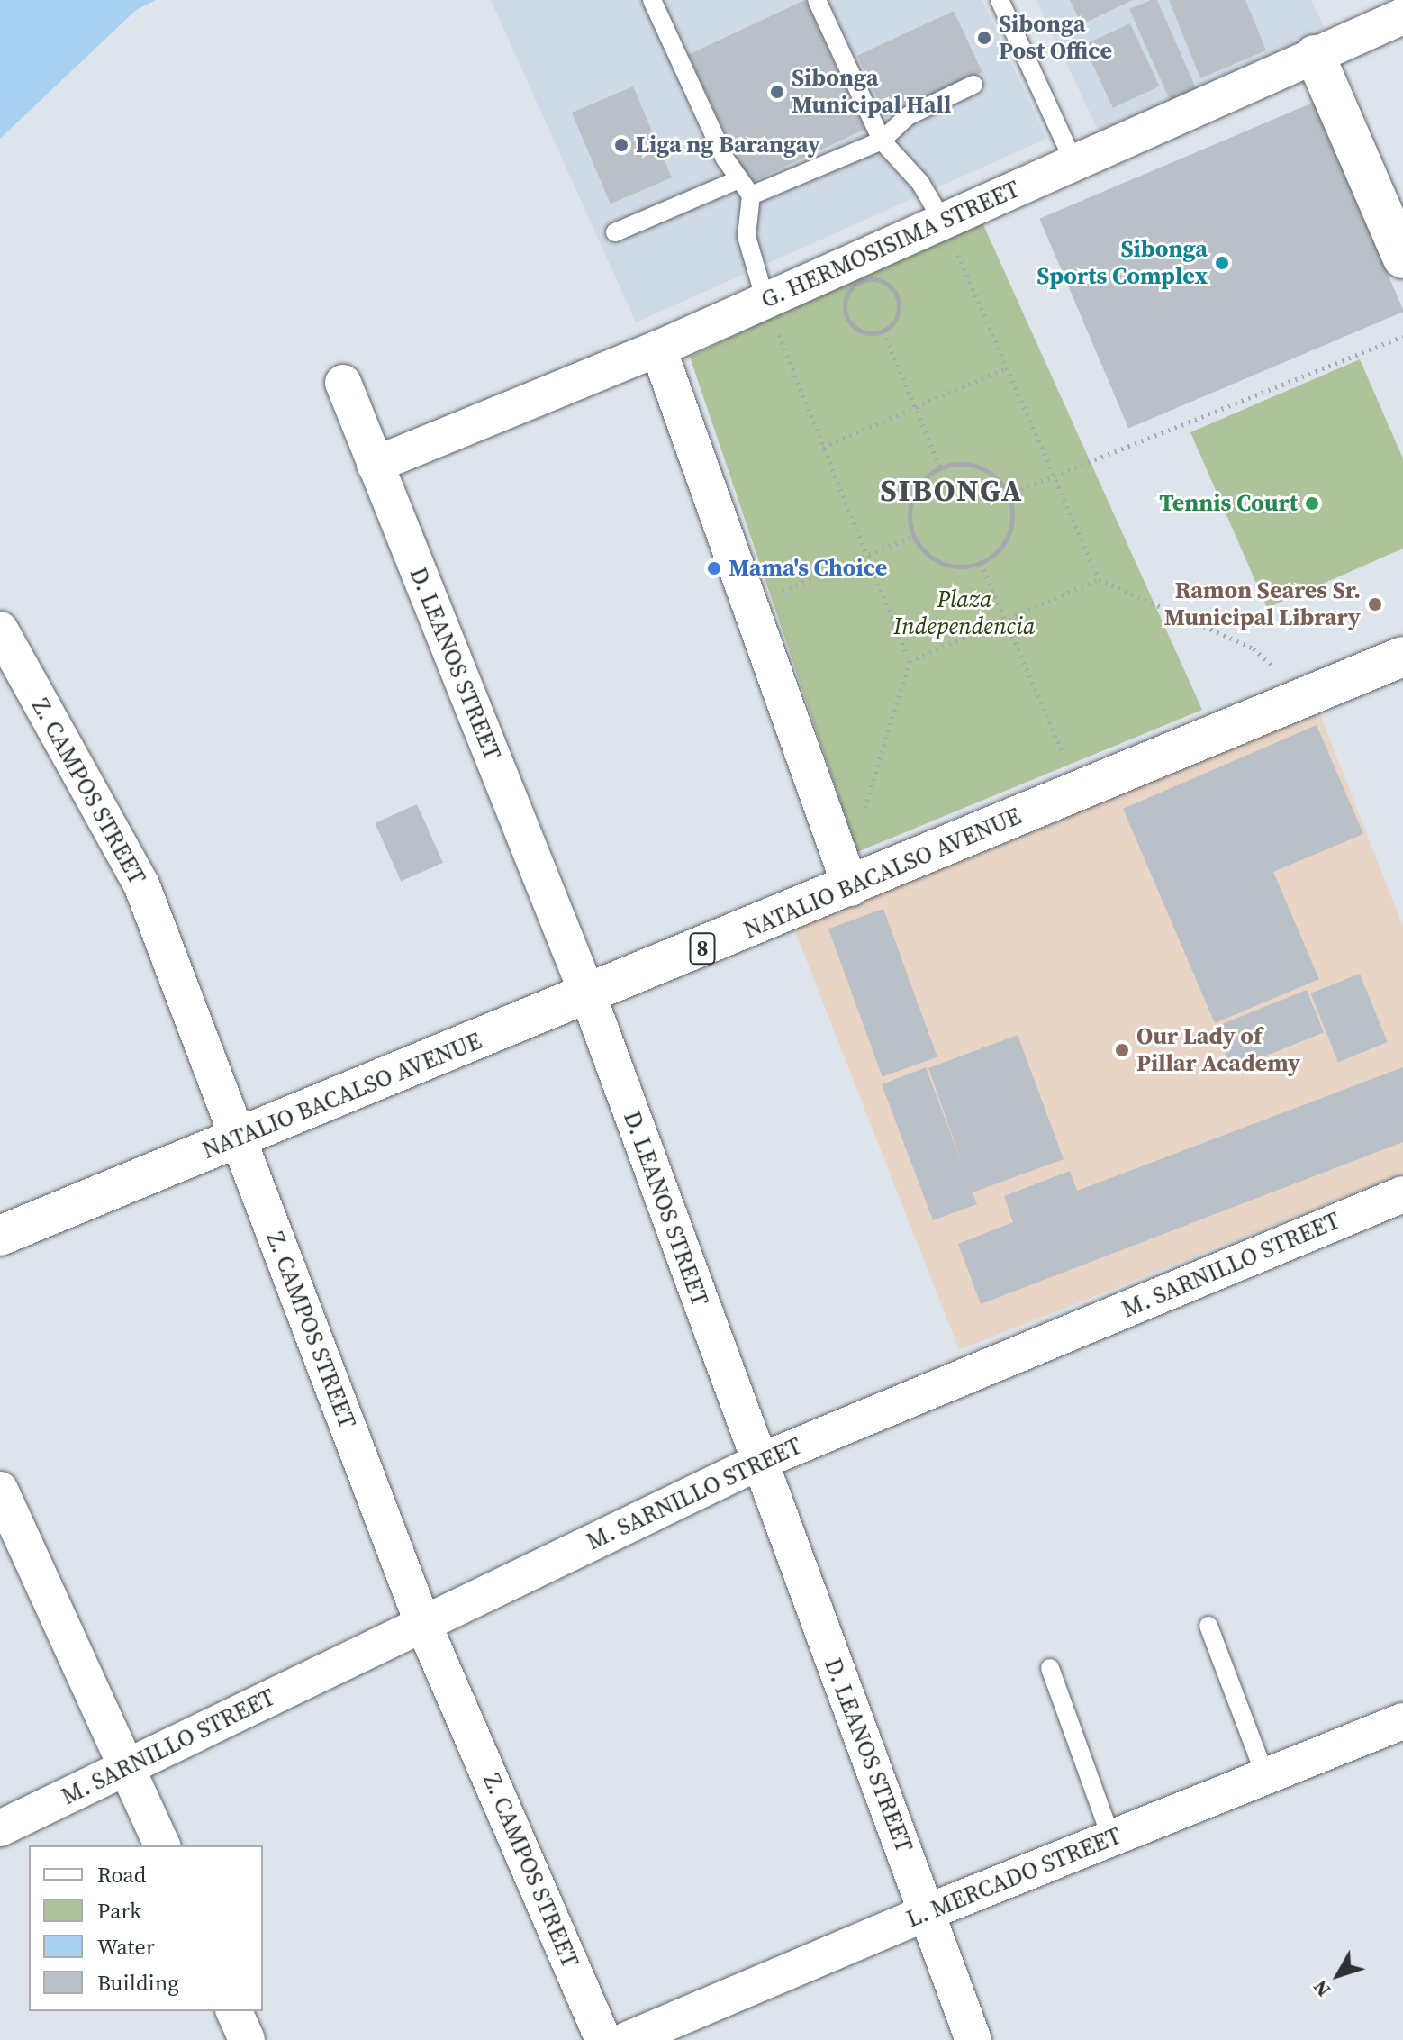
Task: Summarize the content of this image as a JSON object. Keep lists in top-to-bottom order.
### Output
{
  "streets": {
    "main road": ["NATALIO BACALSO AVENUE", "8"],
    "street": [
      "G. HERMOSISIMA STREET",
      "D. LEANOS STREET",
      "Z. CAMPOS STREET",
      "M. SARNILLO STREET",
      "L. MERCADO STREET"
    ]
  },
  "crossings": [
    ["G. HERMOSISIMA STREET", "D. LEANOS STREET"],
    ["D. LEANOS STREET", "NATALIO BACALSO AVENUE"],
    ["D. LEANOS STREET", "M. SARNILLO STREET"],
    ["D. LEANOS STREET", "L. MERCADO STREET"],
    ["Z. CAMPOS STREET", "NATALIO BACALSO AVENUE"],
    ["Z. CAMPOS STREET", "M. SARNILLO STREET"]
  ],
  "districts": ["SIBONGA"],
  "parks": ["Plaza Independencia"],
  "places": [
    "Sibonga Post Office",
    "Sibonga Municipal Hall",
    "Liga ng Barangay",
    "Sibonga Sports Complex",
    "Tennis Court",
    "Mama's Choice",
    "Ramon Seares Sr. Municipal Library",
    "Our Lady of Pillar Academy"
  ],
  "legend": [
    "Road",
    "Park",
    "Water",
    "Building"
  ],
  "north": "bottom left"
}
